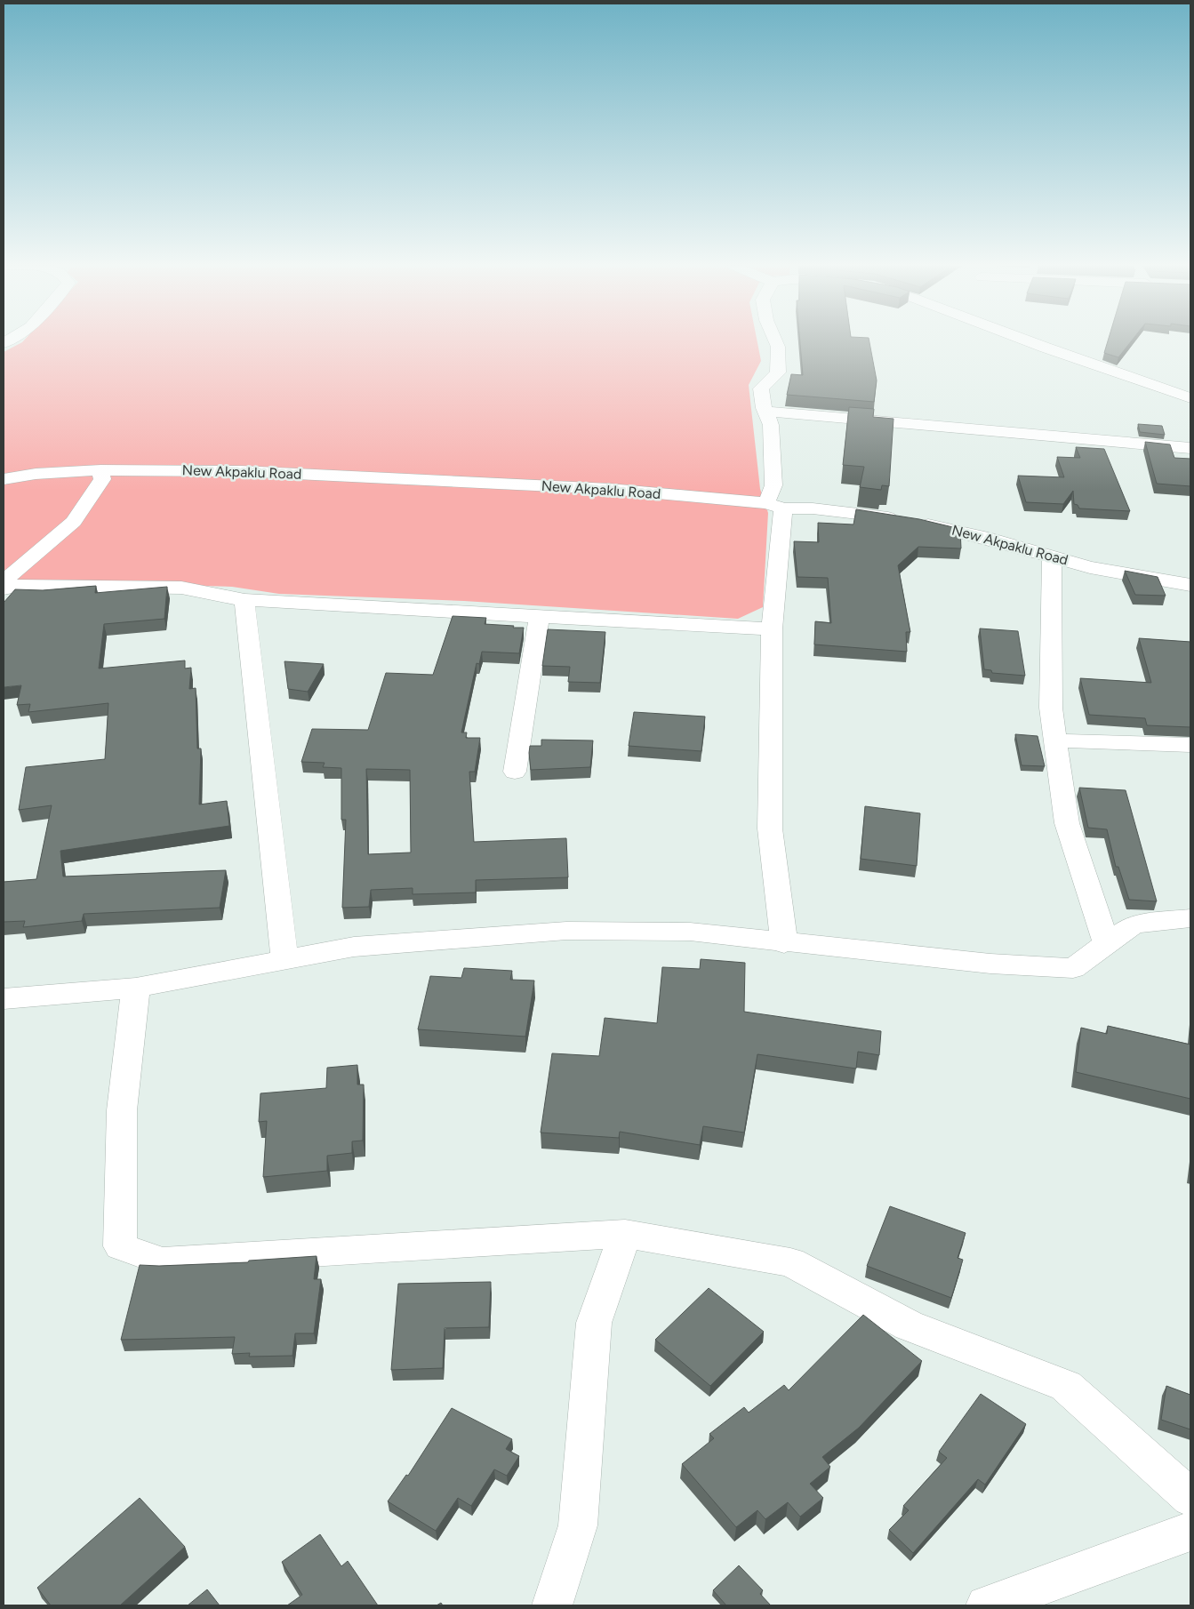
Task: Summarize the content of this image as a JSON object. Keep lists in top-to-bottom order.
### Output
{
  "streets": {
    "street": ["New Akpaklu Road"]
  }
}
